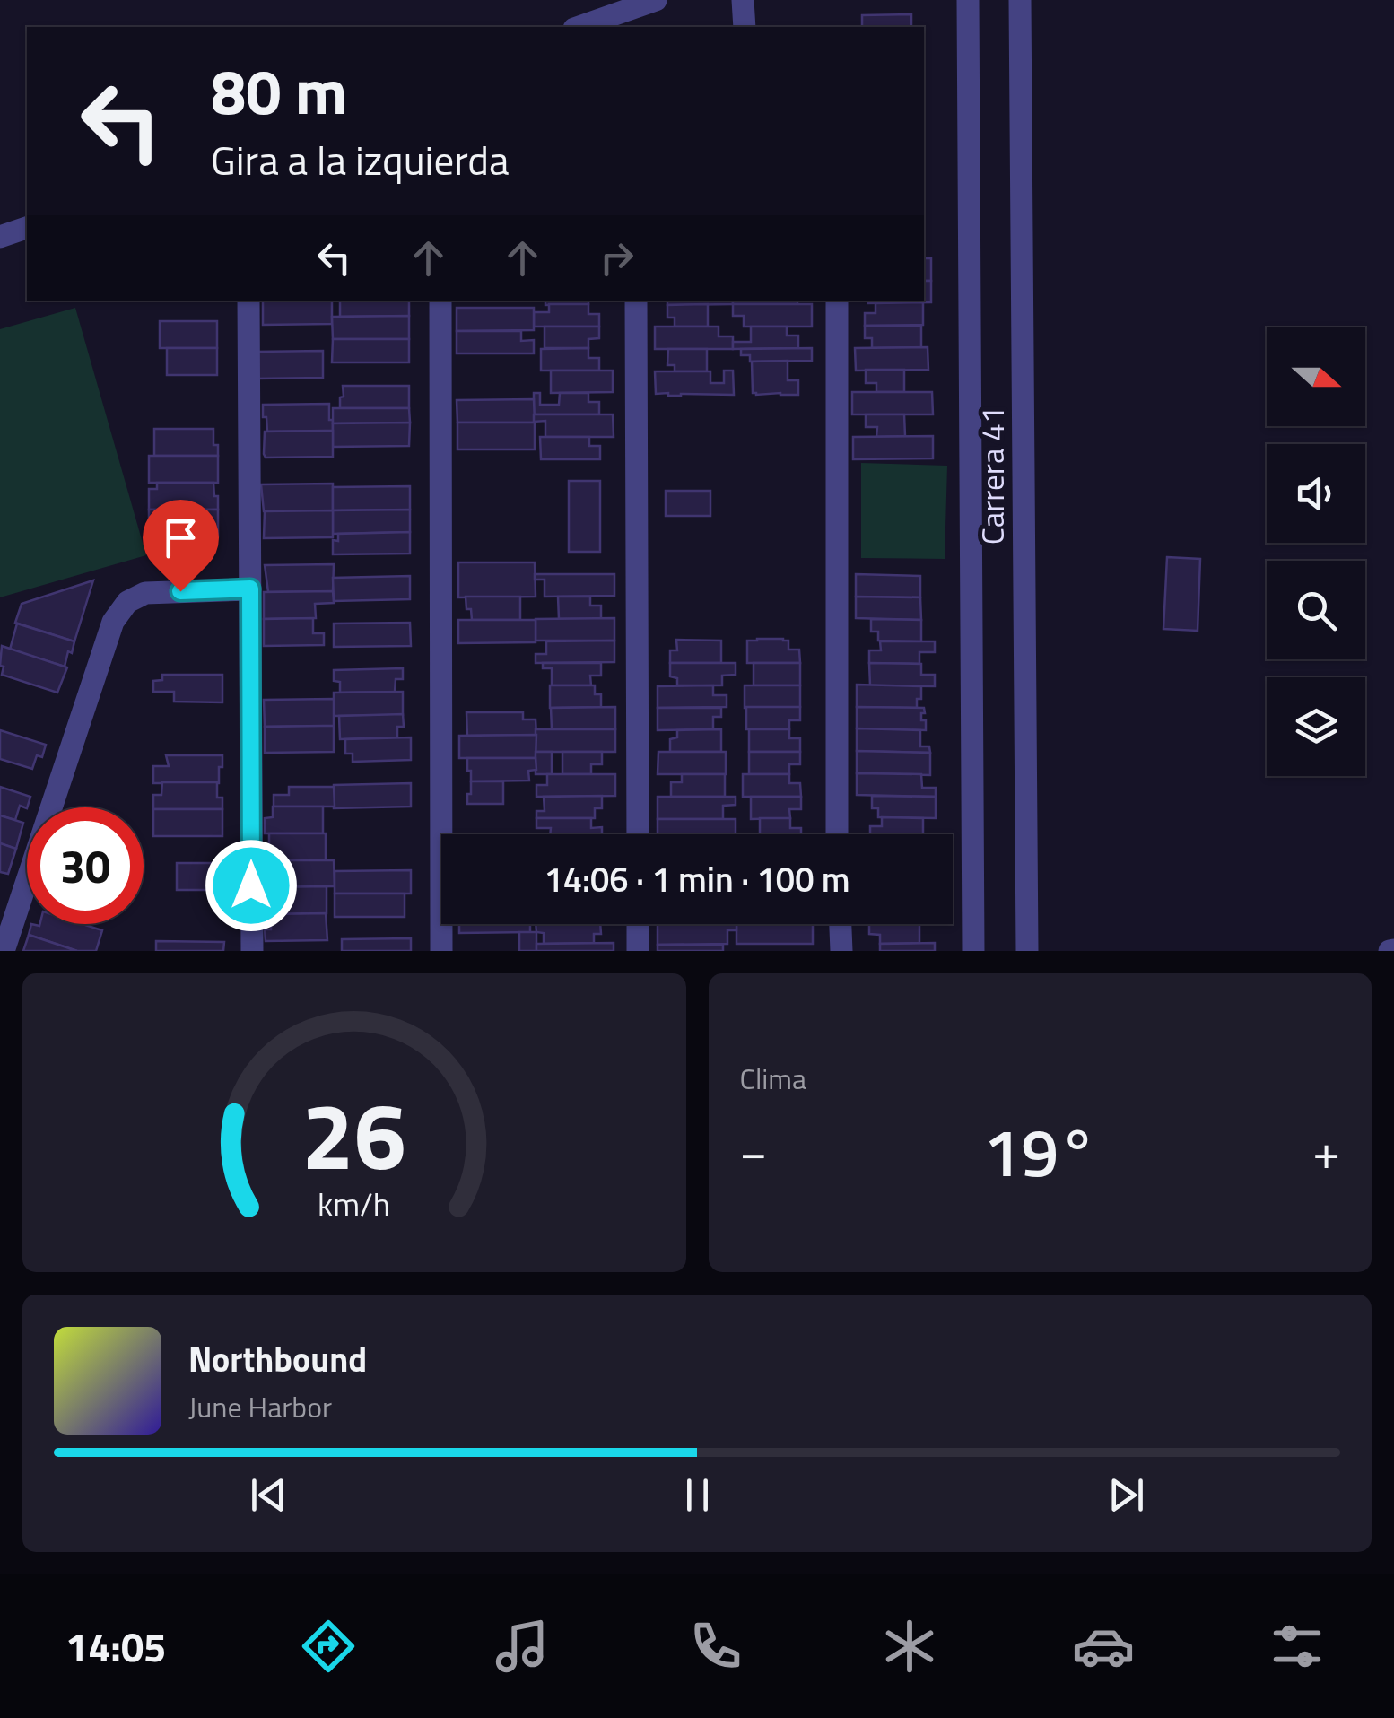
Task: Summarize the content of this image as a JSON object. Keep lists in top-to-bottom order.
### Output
{
  "streets": {
    "street": ["Carrera 41"]
  },
  "north": "right",
  "page": {
    "turn": ["80 m", "Gira a la izquierda"],
    "limit": "30",
    "trip": "14:06 · 1 min · 100 m",
    "tile": "Clima",
    "heat": ["−", "19°", "+"],
    "song": ["Northbound", "June Harbor"],
    "tabs": "14:05",
    "gauge": ["26", "km/h"]
  }
}
